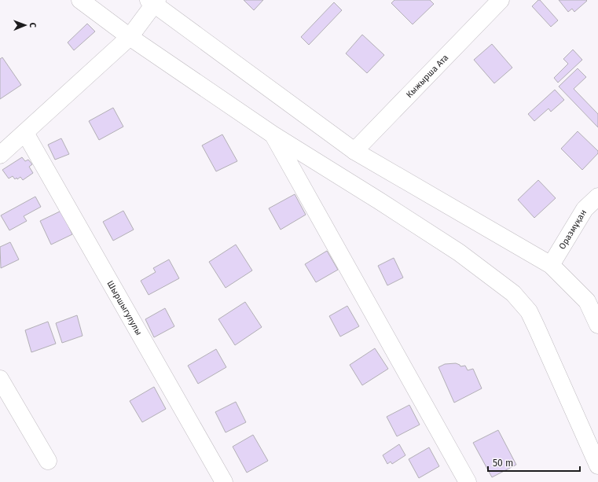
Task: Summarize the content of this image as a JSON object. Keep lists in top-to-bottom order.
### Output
{
  "streets": {
    "street": ["Кыжырша Ата", "Оразмұқан", "Шыршыгулулы"]
  },
  "scale_bar": "50 m",
  "north": "right"
}
